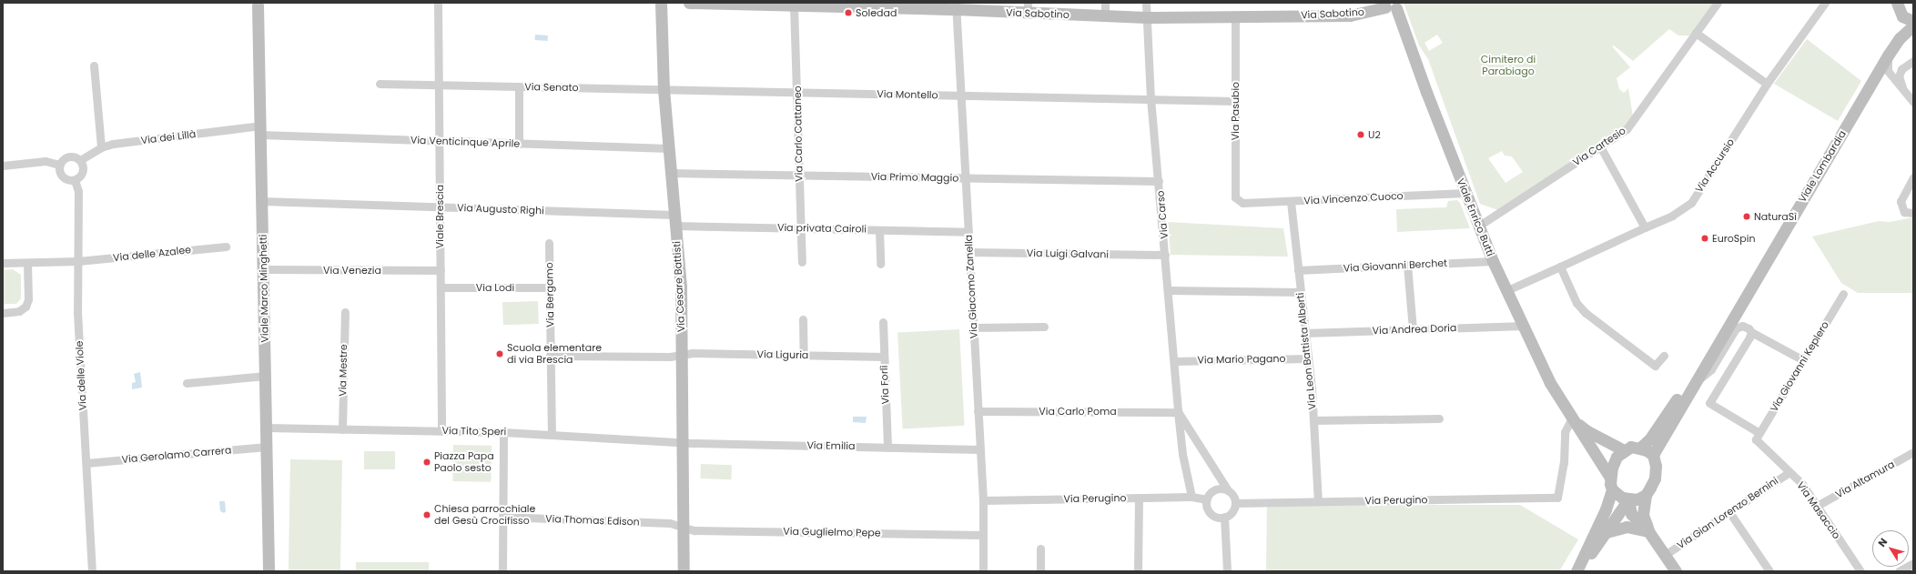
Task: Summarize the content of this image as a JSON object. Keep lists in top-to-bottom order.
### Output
{
  "streets": {
    "street": [
      "Via Sabotino",
      "Via Senato",
      "Via Montello",
      "Via Pasubio",
      "Via Carlo Cattaneo",
      "Via dei Lillà",
      "Via Venticinque Aprile",
      "Via Cartesio",
      "Via Accursio",
      "Viale Lombardia",
      "Via Primo Maggio",
      "Via Vincenzo Cuoco",
      "Via Augusto Righi",
      "Via Carso",
      "Viale Brescia",
      "Viale Enrico Butti",
      "Via privata Cairoli",
      "Via delle Azalee",
      "Via Luigi Galvani",
      "Via Giovanni Berchet",
      "Via Venezia",
      "Via Cesare Battisti",
      "Via Giacomo Zanella",
      "Via Lodi",
      "Viale Marco Minghetti",
      "Via Bergamo",
      "Via Andrea Doria",
      "Via Leon Battista Alberti",
      "Via Liguria",
      "Via Mario Pagano",
      "Via Giovanni Keplero",
      "Via Mestre",
      "Via delle Viole",
      "Via Forlì",
      "Via Carlo Poma",
      "Via Tito Speri",
      "Via Emilia",
      "Via Gerolamo Carrera",
      "Via Altamura",
      "Via Perugino",
      "Via Masaccio",
      "Via Gian Lorenzo Bernini",
      "Via Thomas Edison",
      "Via Guglielmo Pepe"
    ]
  },
  "crossings": [
    ["Via Sabotino", "Via Pasubio"],
    ["Via Sabotino", "Via Carlo Cattaneo"],
    ["Via Sabotino", "Via Carso"],
    ["Via Sabotino", "Viale Enrico Butti"],
    ["Via Sabotino", "Via Giacomo Zanella"],
    ["Via Senato", "Via Montello"],
    ["Via Senato", "Viale Brescia"],
    ["Via Senato", "Via Cesare Battisti"],
    ["Via Montello", "Via Pasubio"],
    ["Via Montello", "Via Carlo Cattaneo"],
    ["Via Montello", "Via Carso"],
    ["Via Montello", "Via Cesare Battisti"],
    ["Via Montello", "Via Giacomo Zanella"],
    ["Via Pasubio", "Via Vincenzo Cuoco"],
    ["Via Carlo Cattaneo", "Via Primo Maggio"],
    ["Via Carlo Cattaneo", "Via privata Cairoli"],
    ["Via dei Lillà", "Via Venticinque Aprile"],
    ["Via dei Lillà", "Viale Marco Minghetti"],
    ["Via dei Lillà", "Via delle Viole"],
    ["Via Venticinque Aprile", "Viale Brescia"],
    ["Via Venticinque Aprile", "Via Cesare Battisti"],
    ["Via Venticinque Aprile", "Viale Marco Minghetti"],
    ["Via Cartesio", "Viale Enrico Butti"],
    ["Via Accursio", "Viale Enrico Butti"],
    ["Viale Lombardia", "Viale Enrico Butti"],
    ["Via Primo Maggio", "Via Carso"],
    ["Via Primo Maggio", "Via Cesare Battisti"],
    ["Via Primo Maggio", "Via Giacomo Zanella"],
    ["Via Vincenzo Cuoco", "Viale Enrico Butti"],
    ["Via Vincenzo Cuoco", "Via Leon Battista Alberti"],
    ["Via Augusto Righi", "Viale Brescia"],
    ["Via Augusto Righi", "Via privata Cairoli"],
    ["Via Augusto Righi", "Via Cesare Battisti"],
    ["Via Augusto Righi", "Viale Marco Minghetti"],
    ["Via Carso", "Via Luigi Galvani"],
    ["Via Carso", "Via Mario Pagano"],
    ["Via Carso", "Via Carlo Poma"],
    ["Via Carso", "Via Perugino"],
    ["Viale Brescia", "Via Venezia"],
    ["Viale Brescia", "Via Lodi"],
    ["Viale Brescia", "Via Tito Speri"],
    ["Viale Enrico Butti", "Via Giovanni Berchet"],
    ["Viale Enrico Butti", "Via Andrea Doria"],
    ["Viale Enrico Butti", "Via Perugino"],
    ["Via privata Cairoli", "Via Cesare Battisti"],
    ["Via privata Cairoli", "Via Giacomo Zanella"],
    ["Via delle Azalee", "Via delle Viole"],
    ["Via Luigi Galvani", "Via Giacomo Zanella"],
    ["Via Giovanni Berchet", "Via Leon Battista Alberti"],
    ["Via Venezia", "Viale Marco Minghetti"],
    ["Via Cesare Battisti", "Via Liguria"],
    ["Via Cesare Battisti", "Via Tito Speri"],
    ["Via Cesare Battisti", "Via Emilia"],
    ["Via Cesare Battisti", "Via Thomas Edison"],
    ["Via Cesare Battisti", "Via Guglielmo Pepe"],
    ["Via Giacomo Zanella", "Via Carlo Poma"],
    ["Via Giacomo Zanella", "Via Emilia"],
    ["Via Giacomo Zanella", "Via Perugino"],
    ["Via Giacomo Zanella", "Via Guglielmo Pepe"],
    ["Via Lodi", "Via Bergamo"],
    ["Viale Marco Minghetti", "Via Tito Speri"],
    ["Viale Marco Minghetti", "Via Gerolamo Carrera"],
    ["Via Bergamo", "Via Liguria"],
    ["Via Bergamo", "Via Tito Speri"],
    ["Via Andrea Doria", "Via Leon Battista Alberti"],
    ["Via Leon Battista Alberti", "Via Mario Pagano"],
    ["Via Leon Battista Alberti", "Via Perugino"],
    ["Via Liguria", "Via Forlì"],
    ["Via Giovanni Keplero", "Via Masaccio"],
    ["Via Mestre", "Via Tito Speri"],
    ["Via delle Viole", "Via Gerolamo Carrera"],
    ["Via Forlì", "Via Emilia"],
    ["Via Tito Speri", "Via Emilia"],
    ["Via Altamura", "Via Masaccio"],
    ["Via Masaccio", "Via Gian Lorenzo Bernini"],
    ["Via Thomas Edison", "Via Guglielmo Pepe"]
  ],
  "parks": ["Cimitero di Parabiago"],
  "places": [
    "Soledad",
    "U2",
    "NaturaSì",
    "EuroSpin",
    "Scuola elementare di via Brescia",
    "Piazza Papa Paolo sesto",
    "Chiesa parrocchiale del Gesù Crocifisso"
  ],
  "north": "top left"
}
